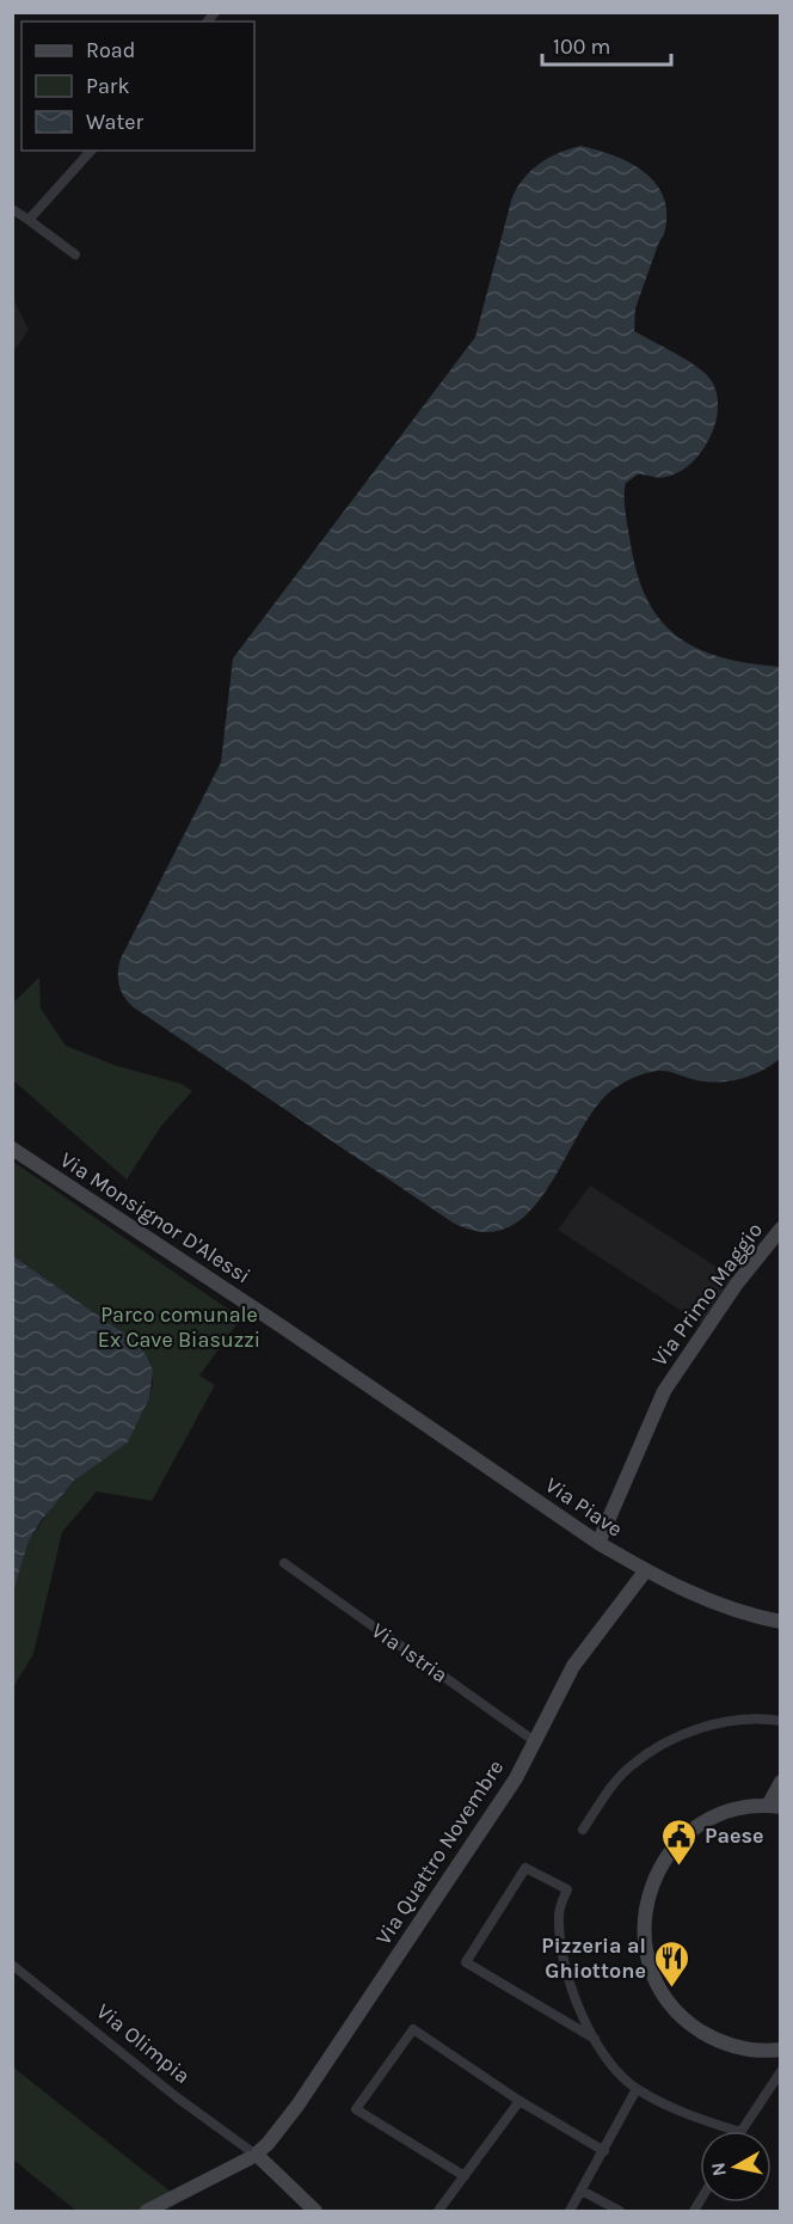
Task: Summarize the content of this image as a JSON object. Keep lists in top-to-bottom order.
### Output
{
  "streets": {
    "main road": [
      "Via Monsignor D'Alessi",
      "Via Primo Maggio",
      "Via Piave",
      "Via Quattro Novembre",
      "Via Olimpia"
    ],
    "street": ["Via Istria"]
  },
  "crossings": [
    ["Via Monsignor D'Alessi", "Via Piave"],
    ["Via Primo Maggio", "Via Piave"],
    ["Via Piave", "Via Quattro Novembre"],
    ["Via Istria", "Via Quattro Novembre"],
    ["Via Quattro Novembre", "Via Olimpia"]
  ],
  "parks": ["Parco comunale Ex Cave Biasuzzi"],
  "places": {
    "public building": ["Paese"],
    "restaurant": ["Pizzeria al Ghiottone"]
  },
  "legend": ["Road", "Park", "Water"],
  "scale_bar": "100 m",
  "north": "left"
}
